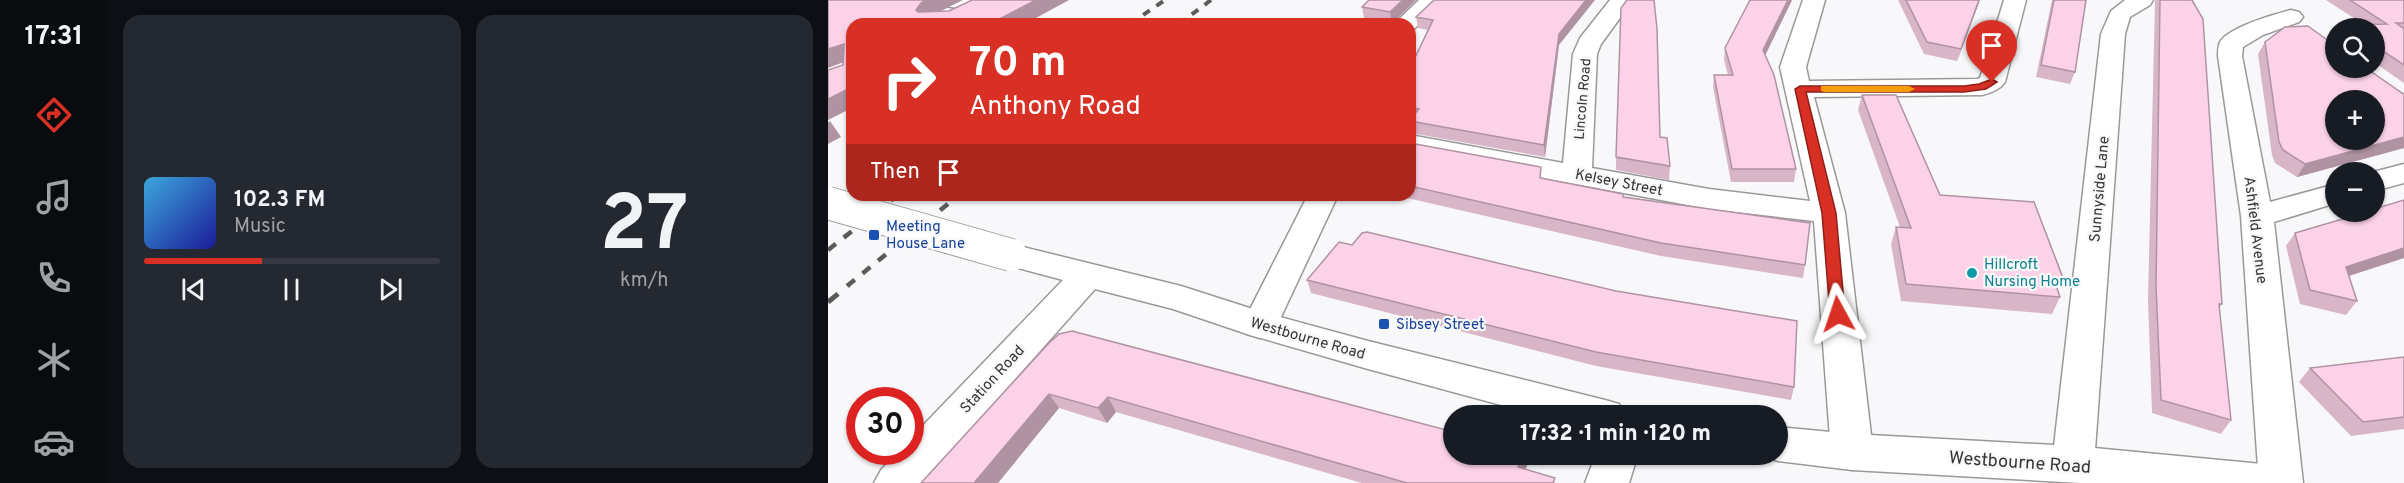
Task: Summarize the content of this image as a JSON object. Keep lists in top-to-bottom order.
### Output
{
  "streets": {
    "street": [
      "Lincoln Road",
      "Kelsey Street",
      "Sunnyside Lane",
      "Ashfield Avenue",
      "Westbourne Road",
      "Station Road"
    ]
  },
  "crossings": [
    ["Lincoln Road", "Kelsey Street"],
    ["Sunnyside Lane", "Westbourne Road"],
    ["Westbourne Road", "Station Road"]
  ],
  "places": {
    "transit": ["Meeting House Lane", "Sibsey Street"],
    "other": ["Hillcroft Nursing Home"]
  },
  "page": {
    "tabs": "17:31",
    "tile": ["27", "km/h"],
    "map_buttons": ["+", "−"],
    "turn": ["70 m", "Anthony Road"],
    "then": "Then",
    "song": ["102.3 FM", "Music"],
    "limit": "30",
    "trip": "17:32 · 1 min · 120 m"
  }
}
